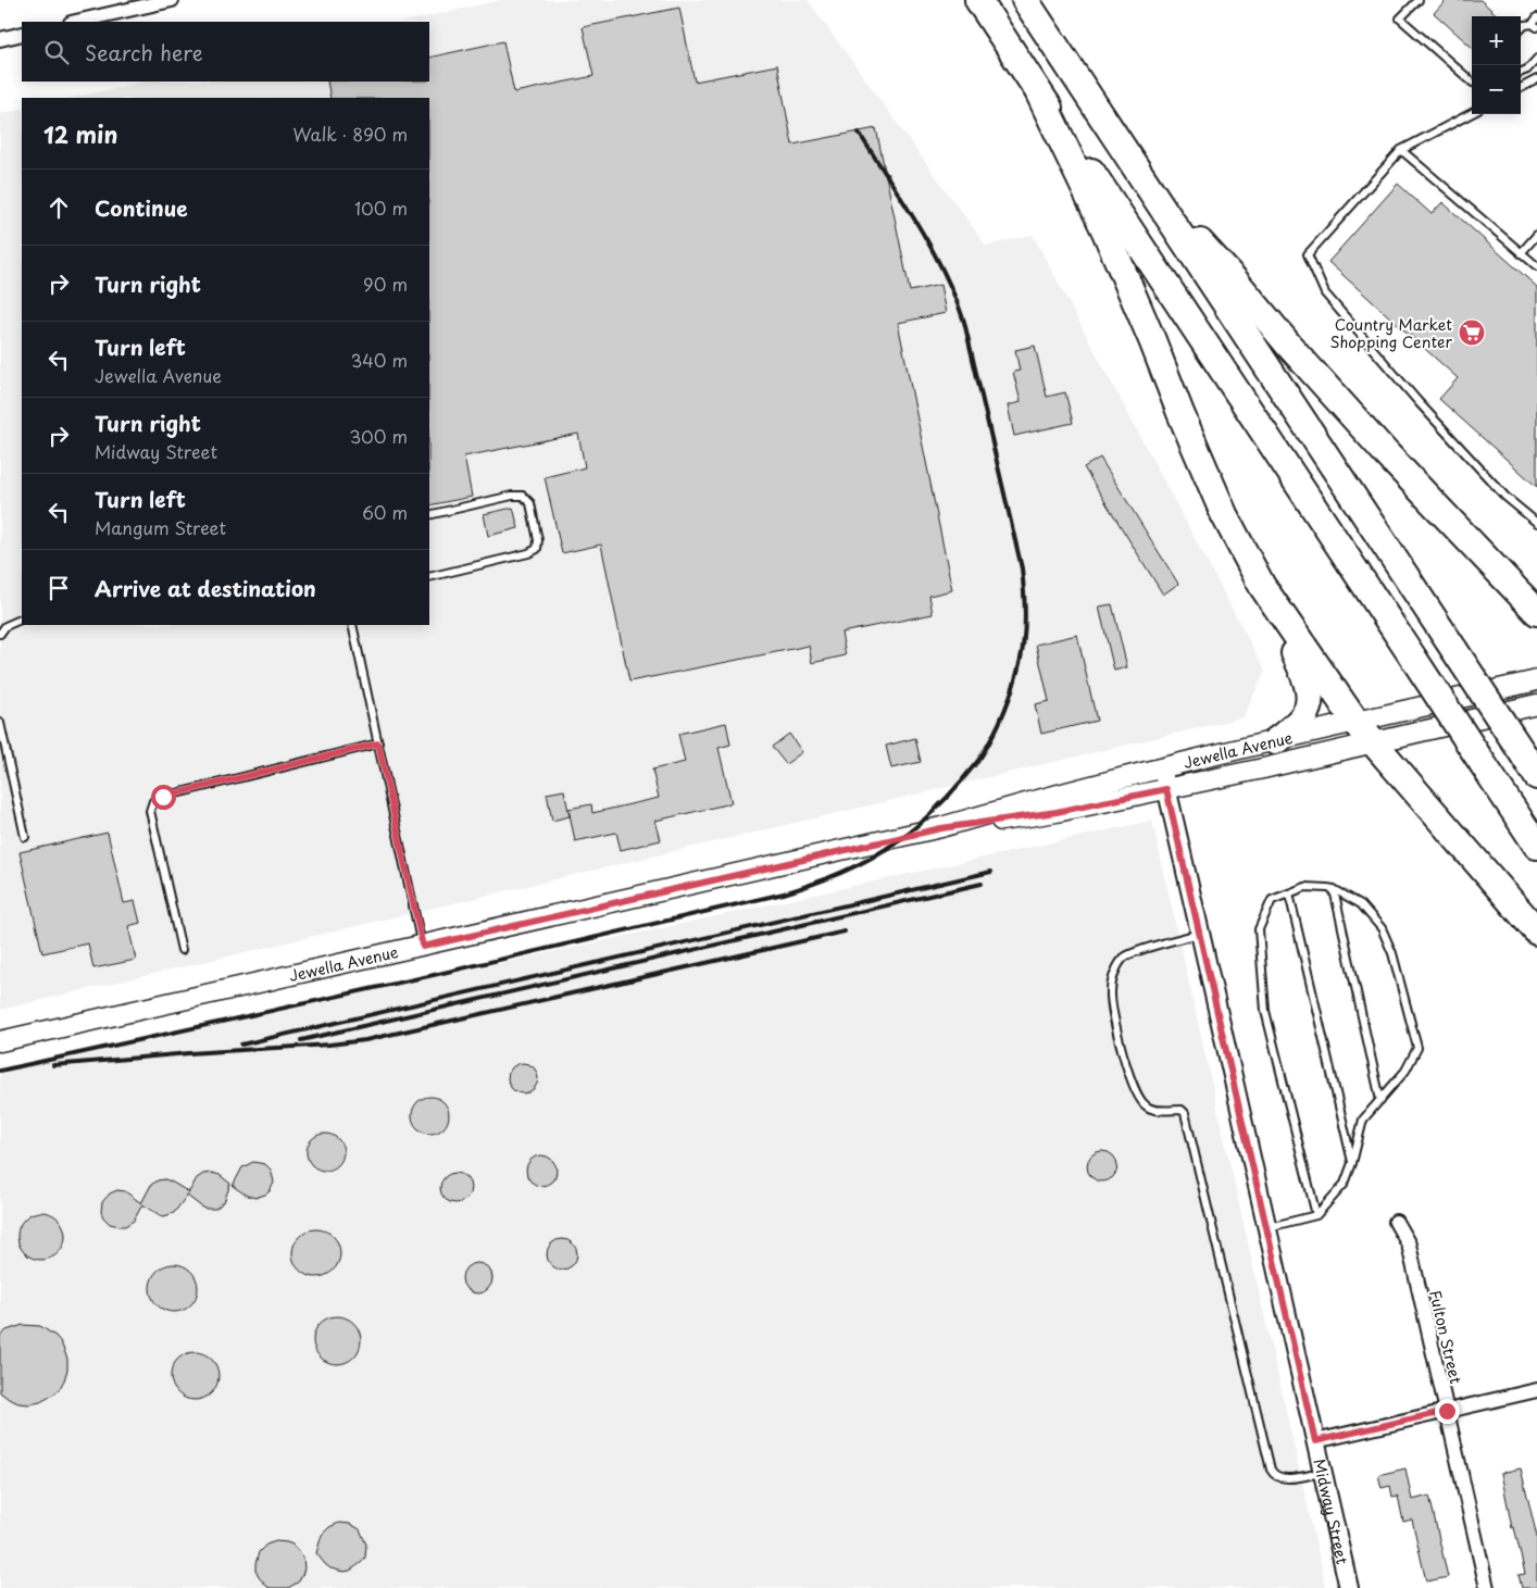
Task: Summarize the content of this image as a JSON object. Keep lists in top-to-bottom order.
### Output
{
  "streets": {
    "main road": ["Jewella Avenue"],
    "street": ["Fulton Street", "Midway Street"]
  },
  "crossings": [
    ["Jewella Avenue", "Midway Street"]
  ],
  "places": {
    "supermarket": ["Country Market Shopping Center"]
  },
  "page": {
    "map_buttons": ["+", "−"],
    "search": "Search here",
    "heading": ["12 min", "Walk · 890 m"],
    "list": [
      ["Continue", "100 m"],
      ["Turn right", "90 m"],
      ["Turn left", "Jewella Avenue", "340 m"],
      ["Turn right", "Midway Street", "300 m"],
      ["Turn left", "Mangum Street", "60 m"],
      "Arrive at destination"
    ]
  }
}
